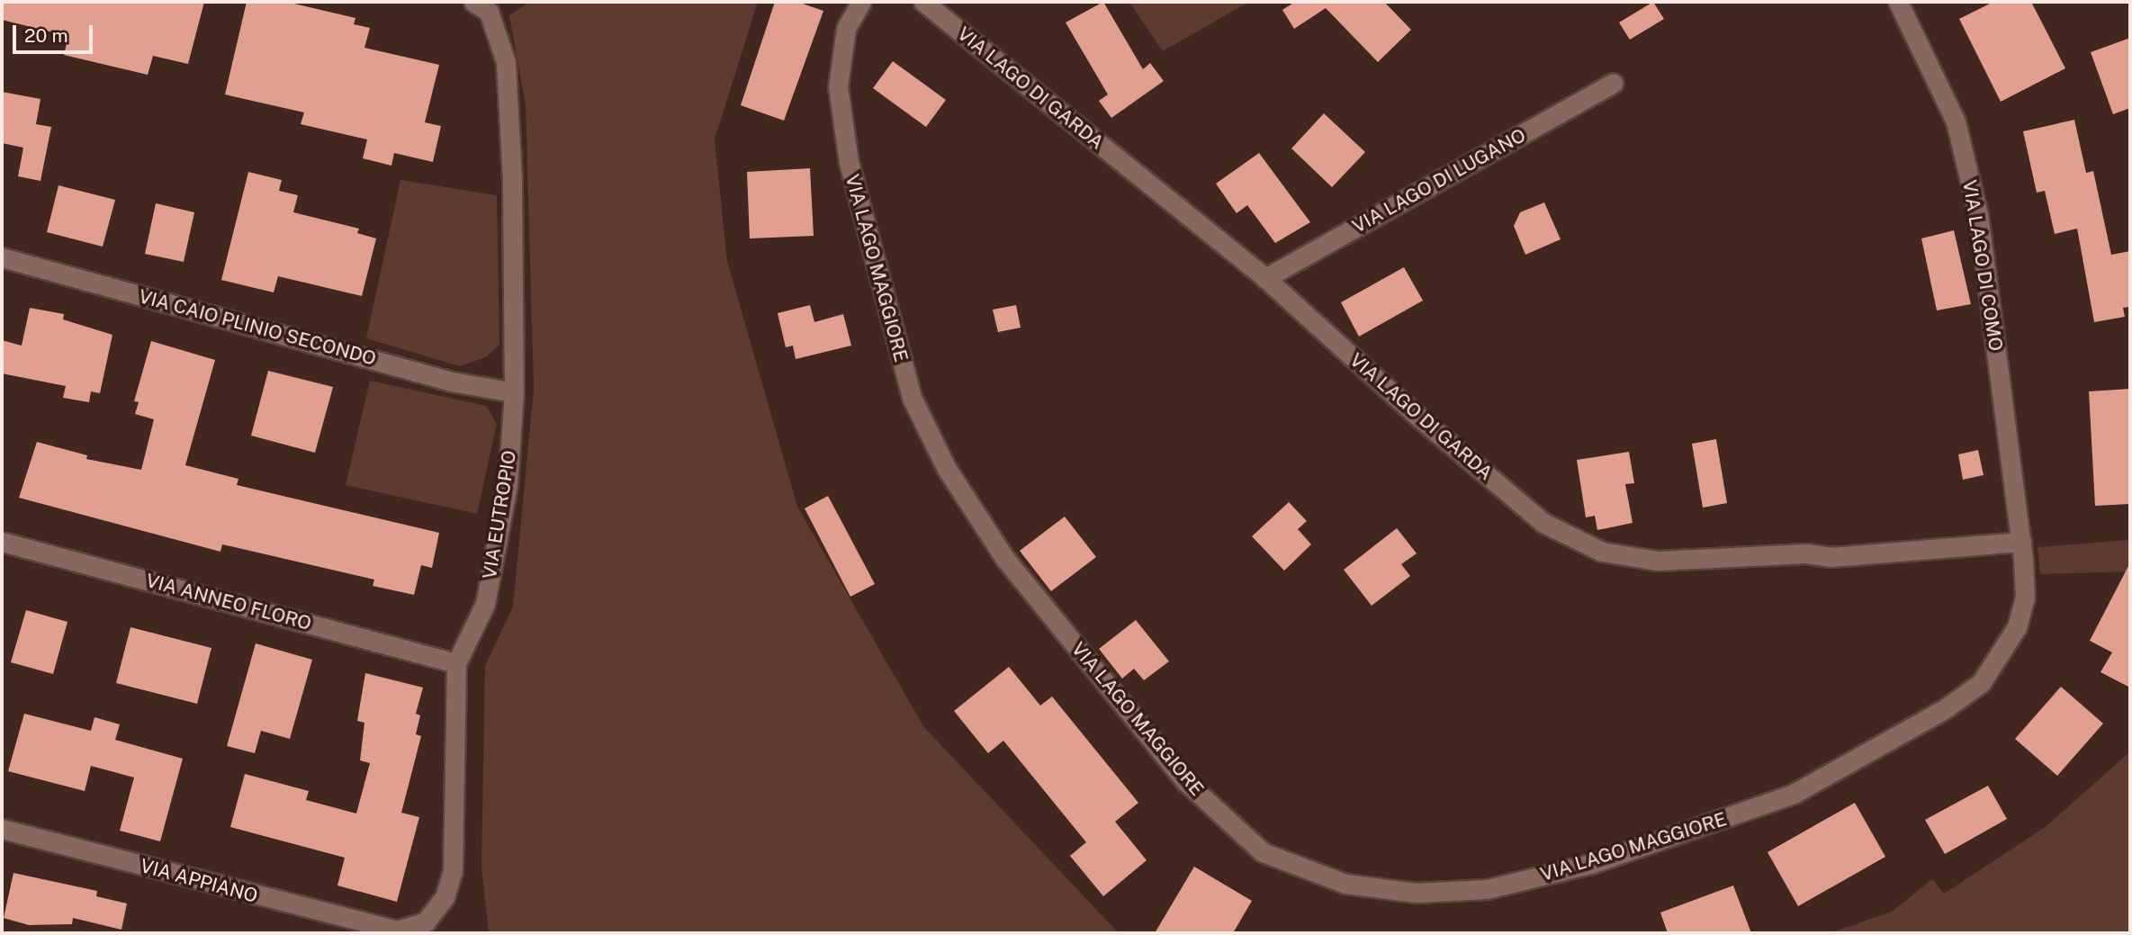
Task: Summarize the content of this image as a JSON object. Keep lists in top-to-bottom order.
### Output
{
  "streets": {
    "street": [
      "VIA LAGO DI GARDA",
      "VIA LAGO DI LUGANO",
      "VIA LAGO DI COMO",
      "VIA LAGO MAGGIORE",
      "VIA CAIO PLINIO SECONDO",
      "VIA EUTROPIO",
      "VIA ANNEO FLORO",
      "VIA APPIANO"
    ]
  },
  "crossings": [
    ["VIA LAGO DI GARDA", "VIA LAGO DI LUGANO"],
    ["VIA LAGO DI GARDA", "VIA LAGO DI COMO"],
    ["VIA LAGO DI GARDA", "VIA LAGO MAGGIORE"],
    ["VIA LAGO DI COMO", "VIA LAGO MAGGIORE"],
    ["VIA CAIO PLINIO SECONDO", "VIA EUTROPIO"],
    ["VIA EUTROPIO", "VIA ANNEO FLORO"],
    ["VIA EUTROPIO", "VIA APPIANO"]
  ],
  "scale_bar": "20 m"
}
